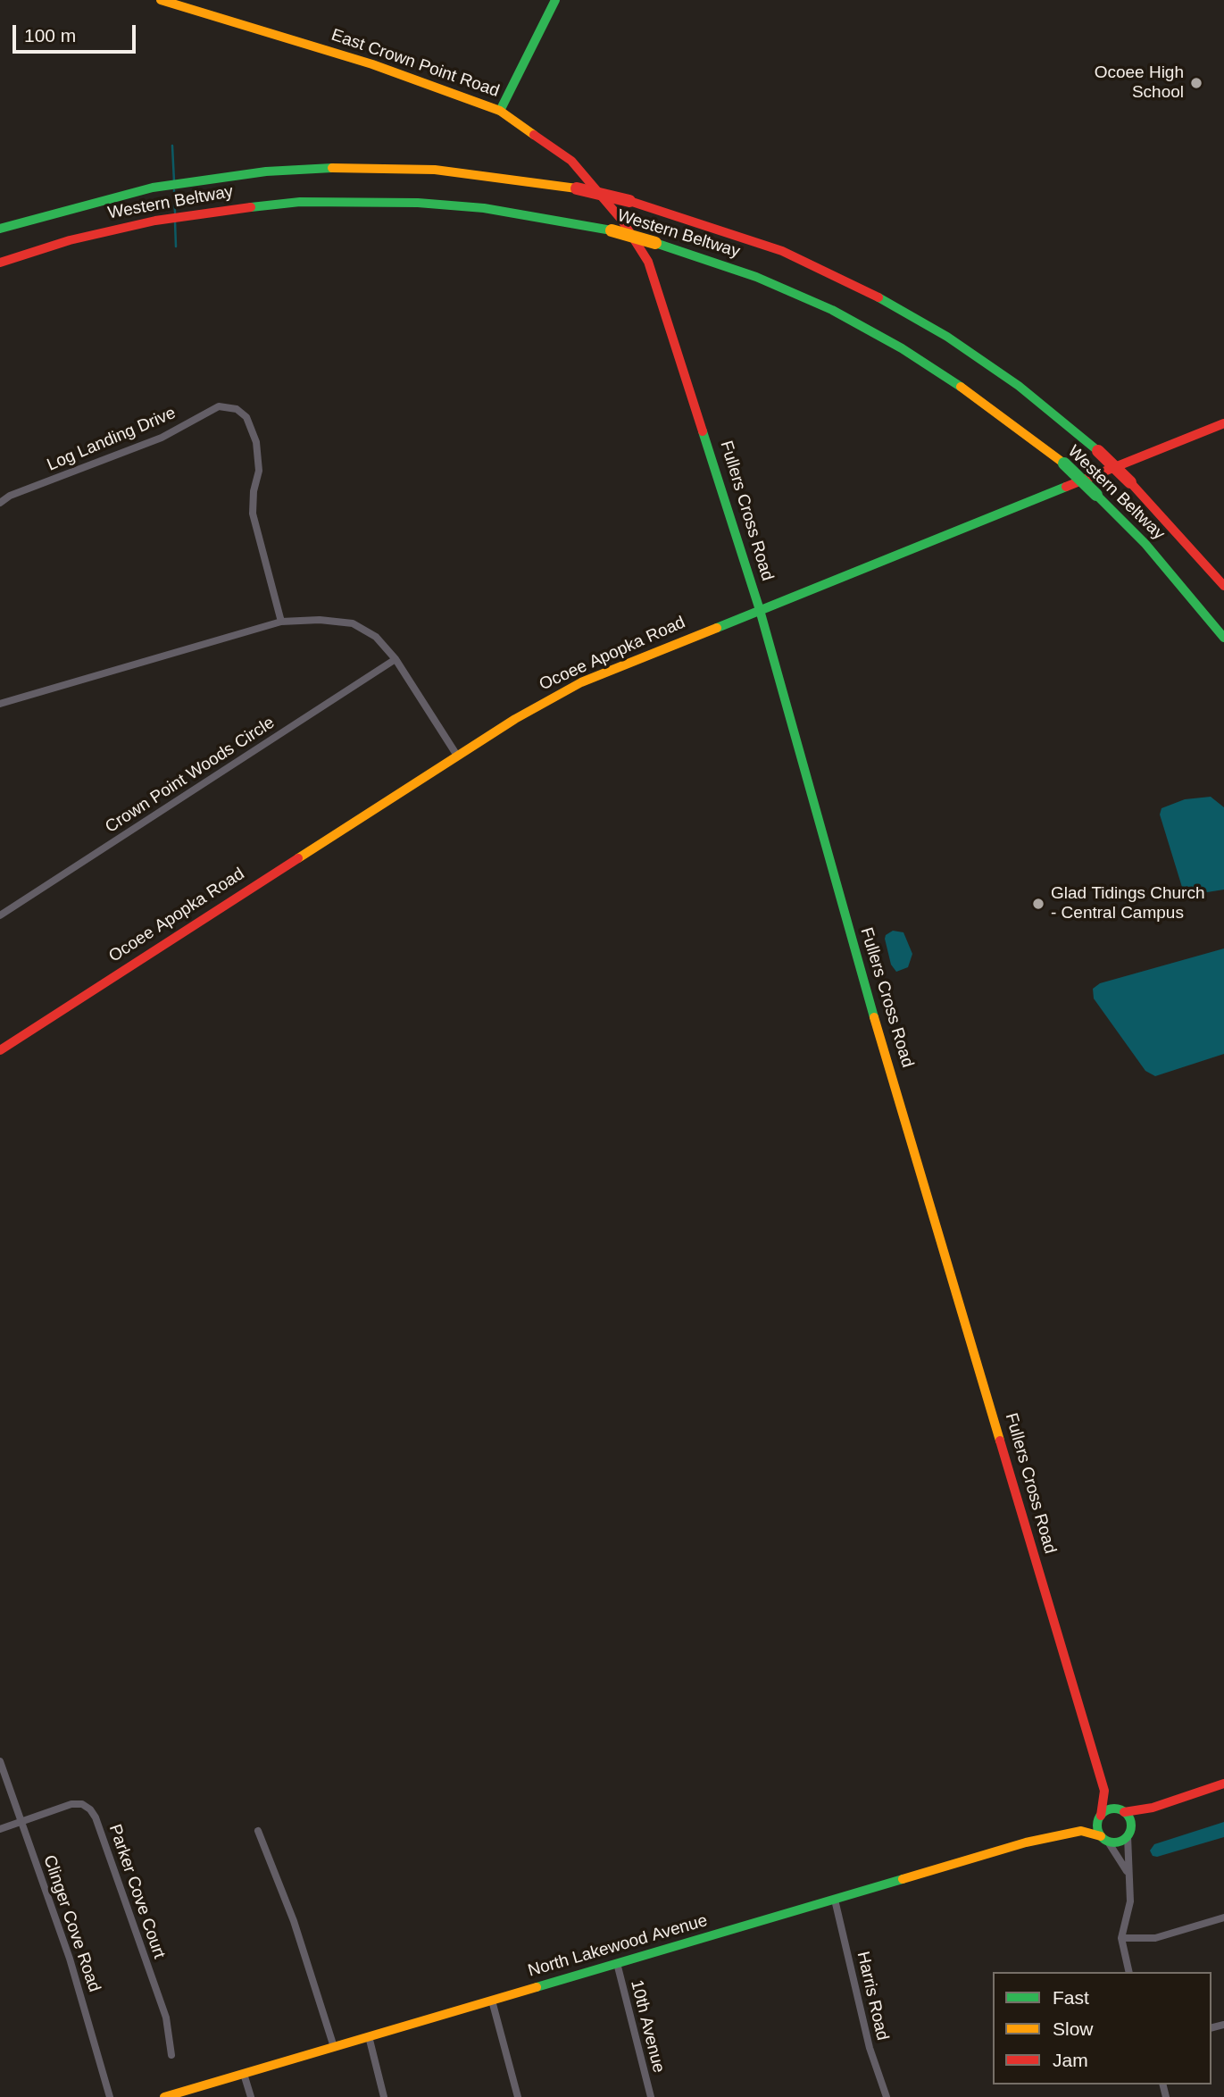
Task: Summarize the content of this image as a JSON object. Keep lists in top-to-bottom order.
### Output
{
  "streets": {
    "main road": [
      "East Crown Point Road",
      "Western Beltway",
      "Fullers Cross Road",
      "Ocoee Apopka Road",
      "North Lakewood Avenue"
    ],
    "street": [
      "Log Landing Drive",
      "Crown Point Woods Circle",
      "Parker Cove Court",
      "Clinger Cove Road",
      "Harris Road",
      "10th Avenue"
    ]
  },
  "crossings": [
    ["East Crown Point Road", "Fullers Cross Road"],
    ["Fullers Cross Road", "Ocoee Apopka Road"],
    ["Fullers Cross Road", "North Lakewood Avenue"],
    ["Parker Cove Court", "Clinger Cove Road"],
    ["North Lakewood Avenue", "Harris Road"],
    ["North Lakewood Avenue", "10th Avenue"]
  ],
  "places": ["Ocoee High School", "Glad Tidings Church - Central Campus"],
  "legend": ["Fast", "Slow", "Jam"],
  "scale_bar": "100 m"
}
